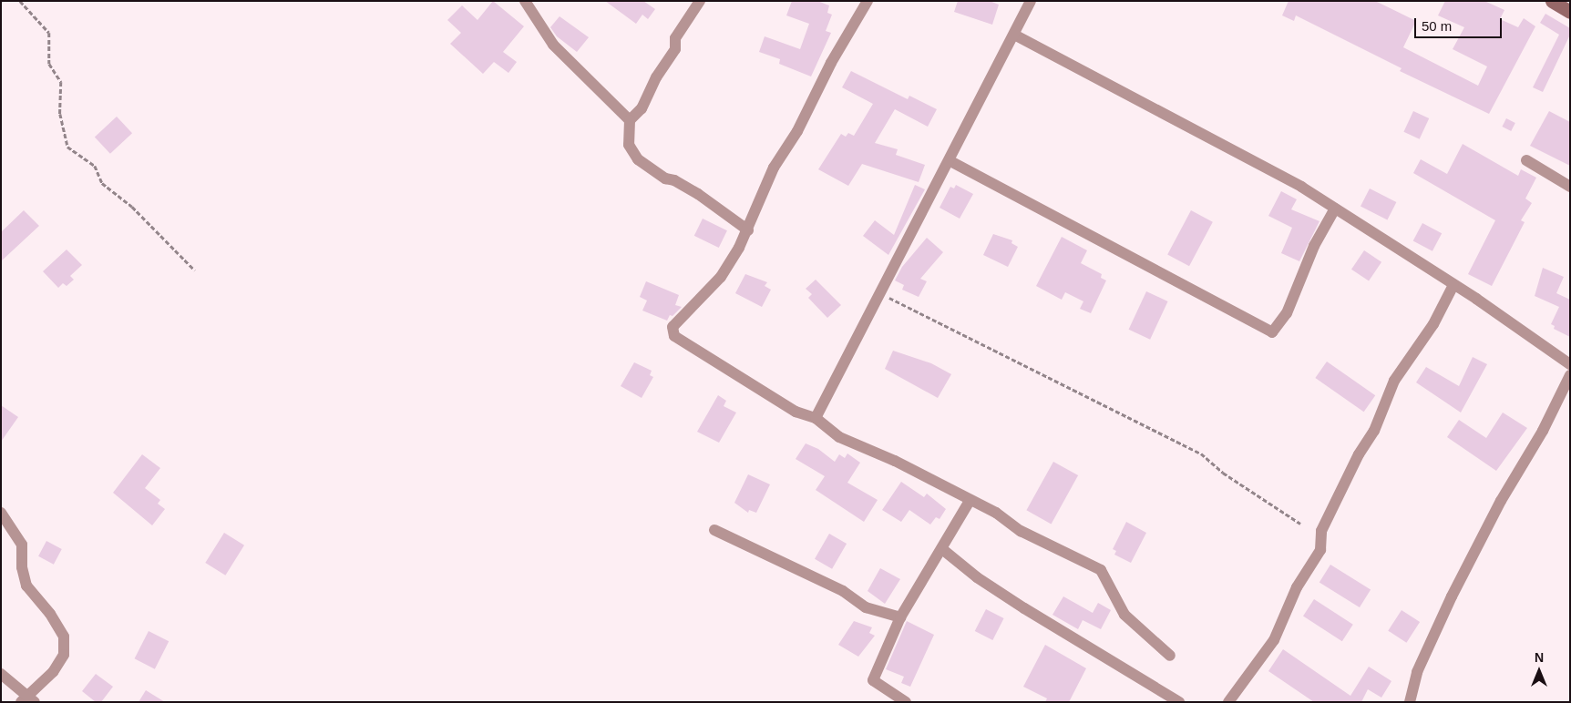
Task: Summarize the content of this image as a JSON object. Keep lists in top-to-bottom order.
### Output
{
  "scale_bar": "50 m",
  "north": "top"
}
